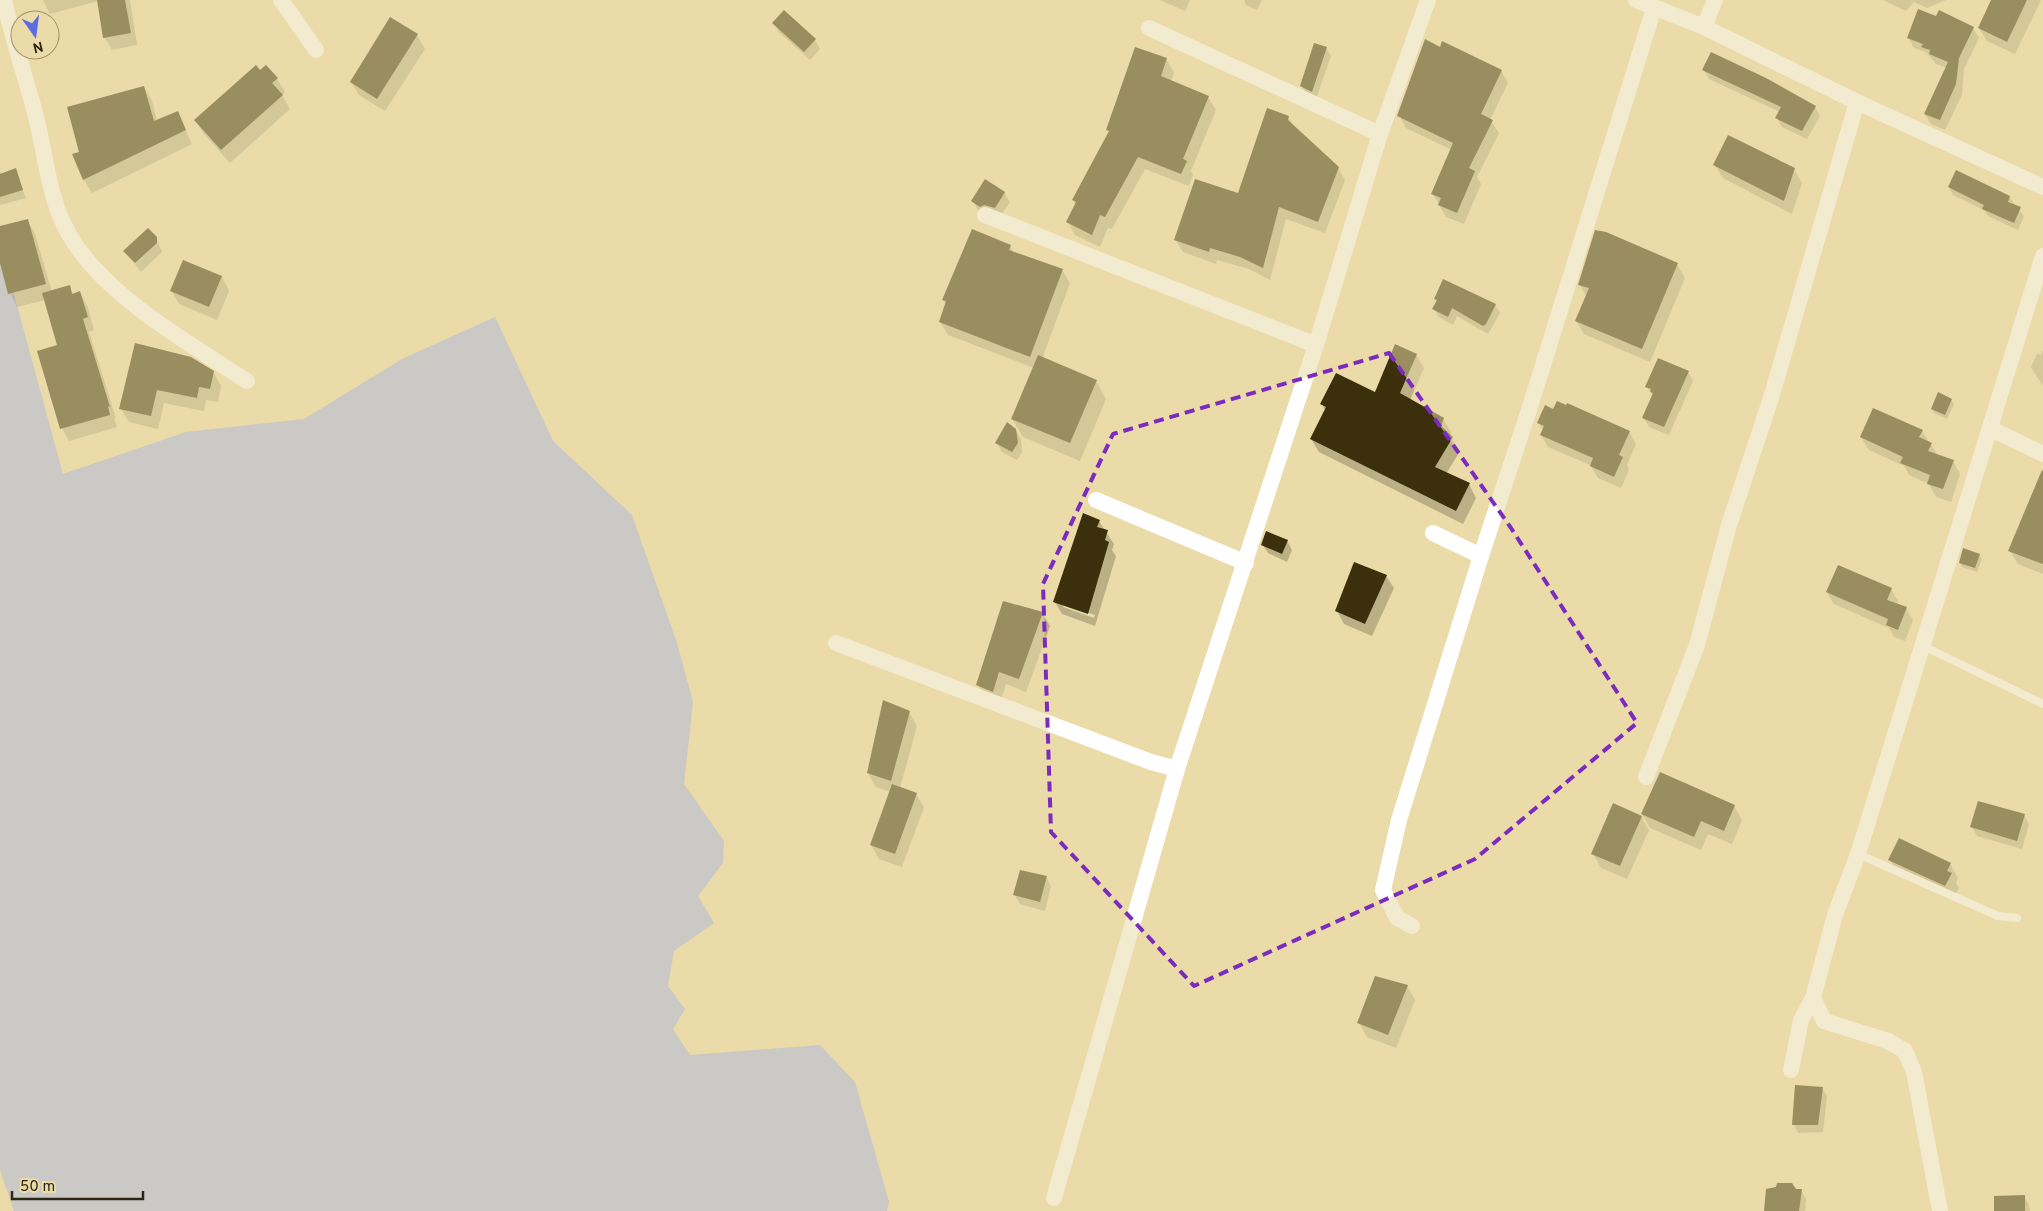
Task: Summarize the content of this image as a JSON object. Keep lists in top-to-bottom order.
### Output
{
  "scale_bar": "50 m",
  "north": "bottom"
}
